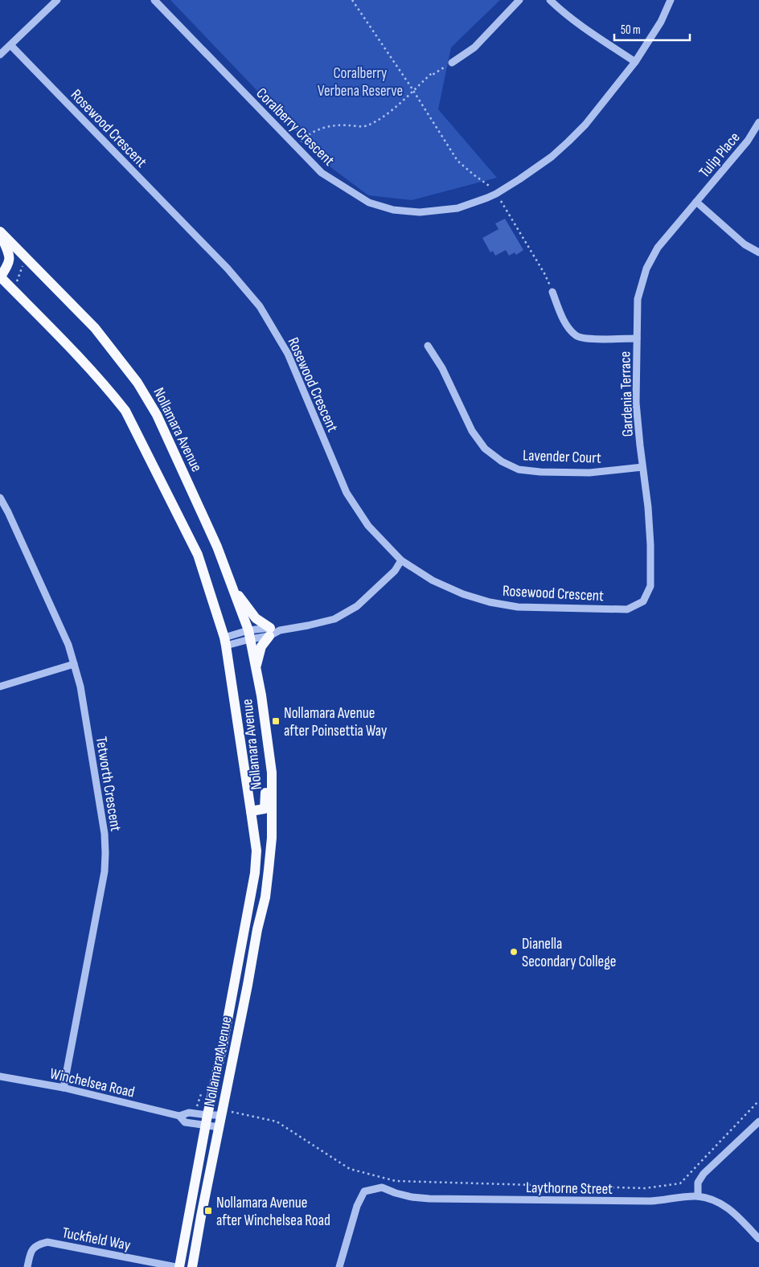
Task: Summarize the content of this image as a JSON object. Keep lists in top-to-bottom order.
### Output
{
  "streets": {
    "main road": ["Nollamara Avenue"],
    "street": [
      "Coralberry Crescent",
      "Rosewood Crescent",
      "Tulip Place",
      "Gardenia Terrace",
      "Lavender Court",
      "Tetworth Crescent",
      "Winchelsea Road",
      "Laythorne Street",
      "Tuckfield Way"
    ]
  },
  "crossings": [
    ["Rosewood Crescent", "Gardenia Terrace"],
    ["Tulip Place", "Gardenia Terrace"],
    ["Gardenia Terrace", "Lavender Court"],
    ["Nollamara Avenue", "Winchelsea Road"],
    ["Tetworth Crescent", "Winchelsea Road"]
  ],
  "parks": ["Coralberry Verbena Reserve"],
  "places": {
    "transit": ["Nollamara Avenue after Poinsettia Way", "Nollamara Avenue after Winchelsea Road"],
    "other": ["Dianella Secondary College"]
  },
  "scale_bar": "50 m"
}
